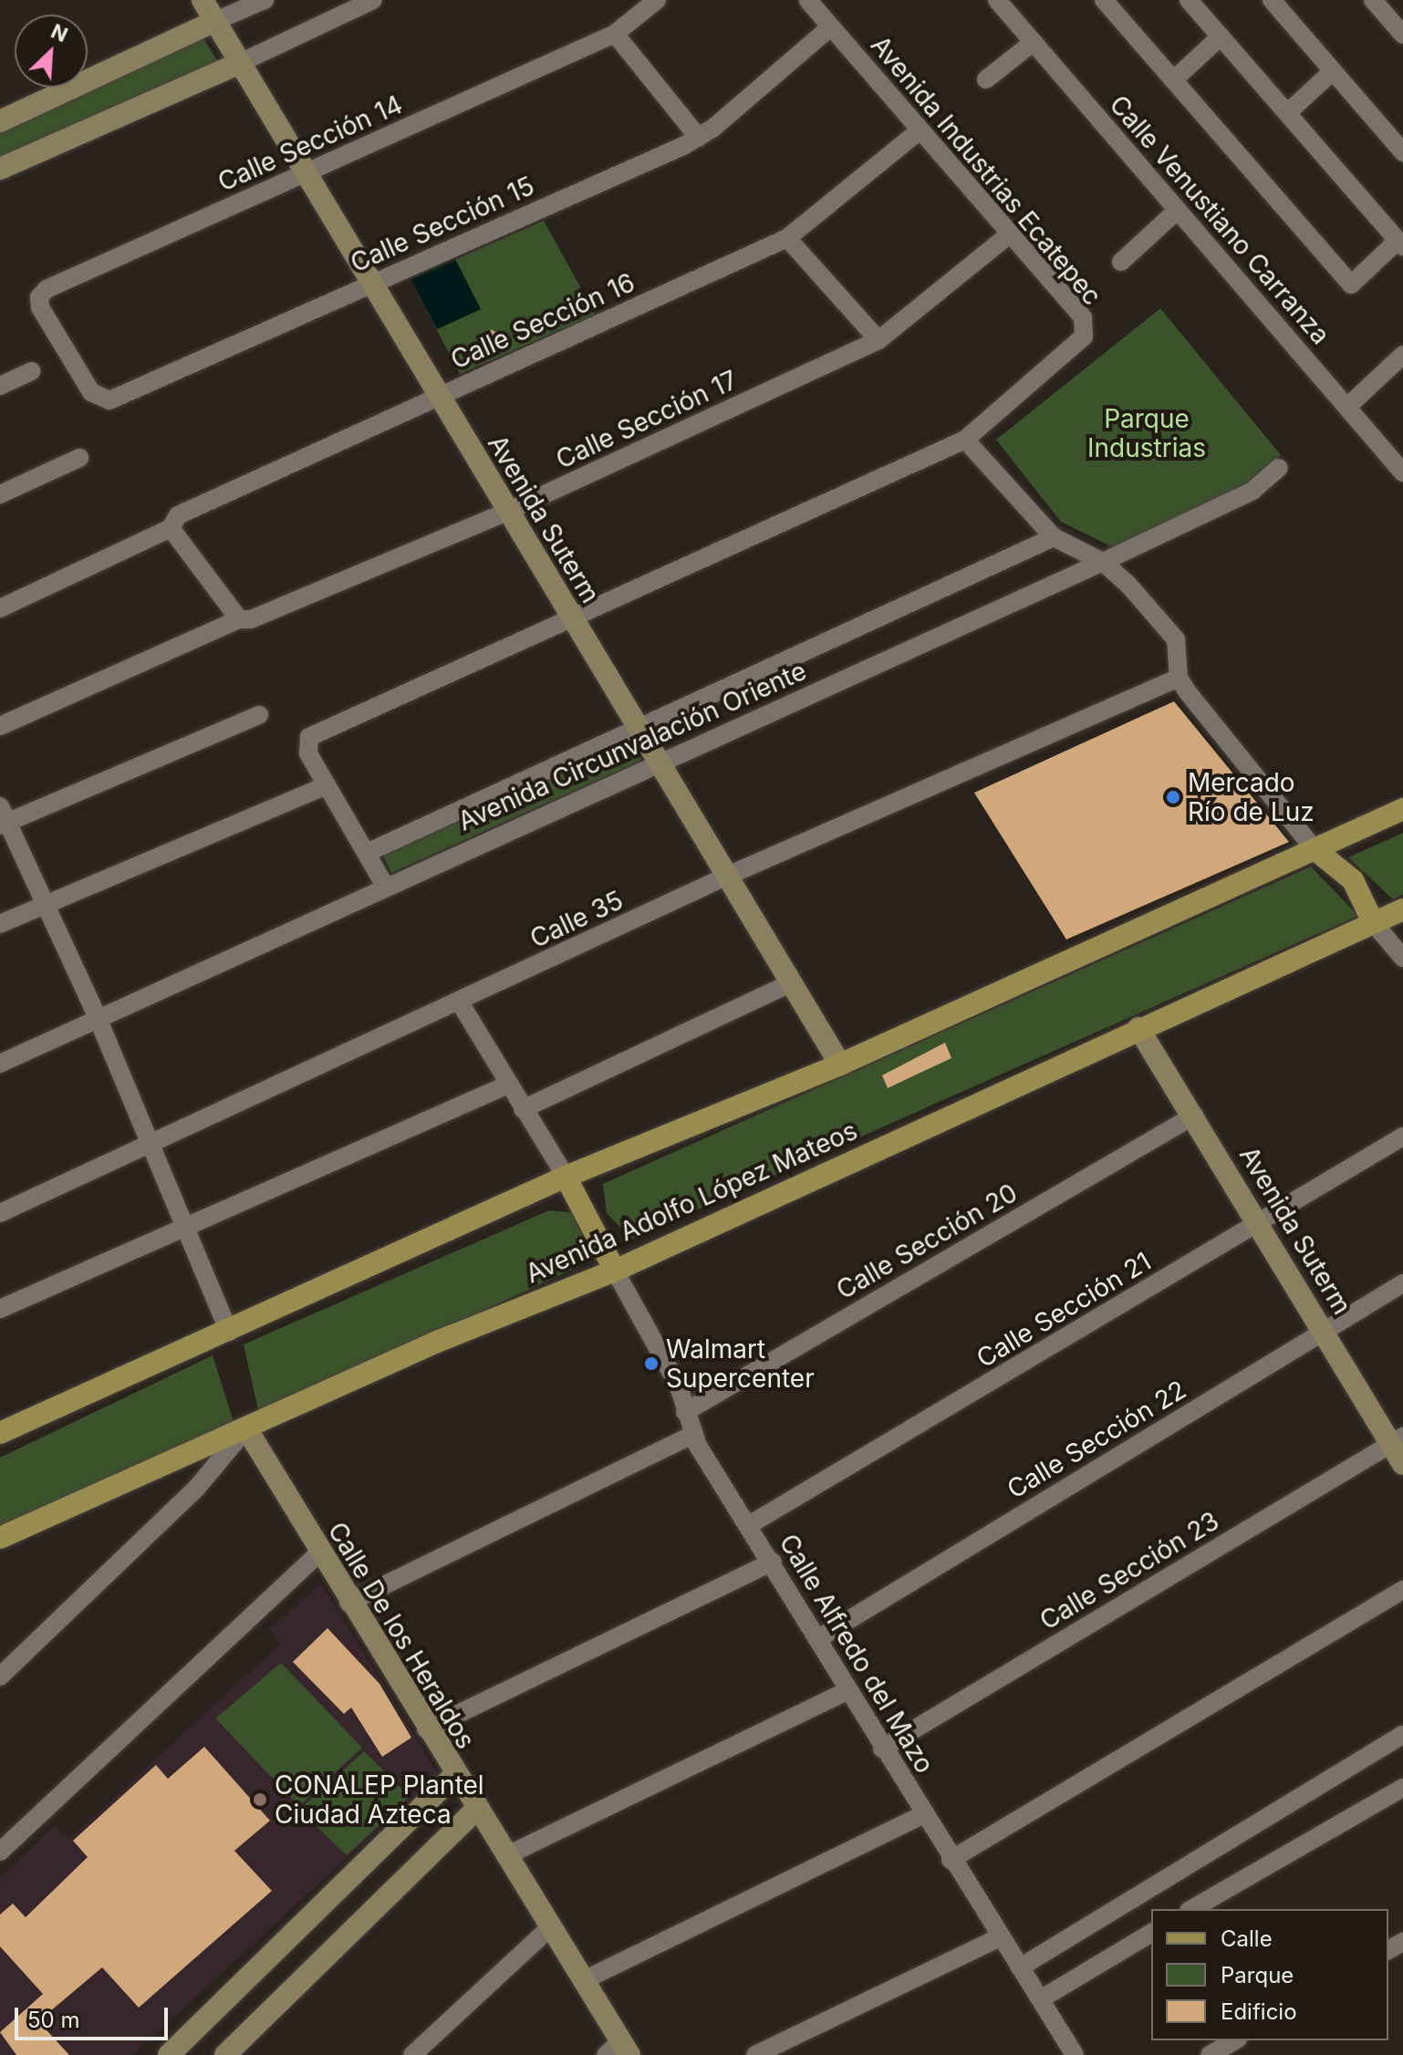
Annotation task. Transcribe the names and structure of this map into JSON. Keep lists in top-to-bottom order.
{
  "streets": {
    "main road": ["Avenida Adolfo López Mateos"],
    "street": [
      "Calle Sección 14",
      "Avenida Industrias Ecatepec",
      "Calle Venustiano Carranza",
      "Calle Sección 15",
      "Calle Sección 16",
      "Calle Sección 17",
      "Avenida Suterm",
      "Avenida Circunvalación Oriente",
      "Calle 35",
      "Calle Sección 20",
      "Calle Sección 21",
      "Calle Sección 22",
      "Calle Sección 23",
      "Calle De los Heraldos",
      "Calle Alfredo del Mazo"
    ]
  },
  "crossings": [
    ["Calle Sección 14", "Calle Sección 15"],
    ["Calle Sección 14", "Avenida Suterm"],
    ["Avenida Industrias Ecatepec", "Calle Sección 15"],
    ["Avenida Industrias Ecatepec", "Calle Sección 16"],
    ["Avenida Industrias Ecatepec", "Calle Sección 17"],
    ["Calle Sección 15", "Avenida Suterm"],
    ["Calle Sección 16", "Avenida Suterm"],
    ["Calle Sección 17", "Avenida Suterm"],
    ["Avenida Suterm", "Avenida Circunvalación Oriente"],
    ["Avenida Suterm", "Calle 35"],
    ["Avenida Suterm", "Avenida Adolfo López Mateos"],
    ["Avenida Suterm", "Calle Sección 20"],
    ["Avenida Suterm", "Calle Sección 21"],
    ["Avenida Suterm", "Calle Sección 22"],
    ["Avenida Suterm", "Calle Sección 23"],
    ["Avenida Adolfo López Mateos", "Calle De los Heraldos"],
    ["Avenida Adolfo López Mateos", "Calle Alfredo del Mazo"],
    ["Calle Sección 20", "Calle Alfredo del Mazo"],
    ["Calle Sección 21", "Calle Alfredo del Mazo"],
    ["Calle Sección 22", "Calle Alfredo del Mazo"],
    ["Calle Sección 23", "Calle Alfredo del Mazo"]
  ],
  "parks": ["Parque Industrias"],
  "places": ["Mercado Río de Luz", "Walmart Supercenter", "CONALEP Plantel Ciudad Azteca"],
  "legend": ["Calle", "Parque", "Edificio"],
  "scale_bar": "50 m",
  "north": "top right"
}
